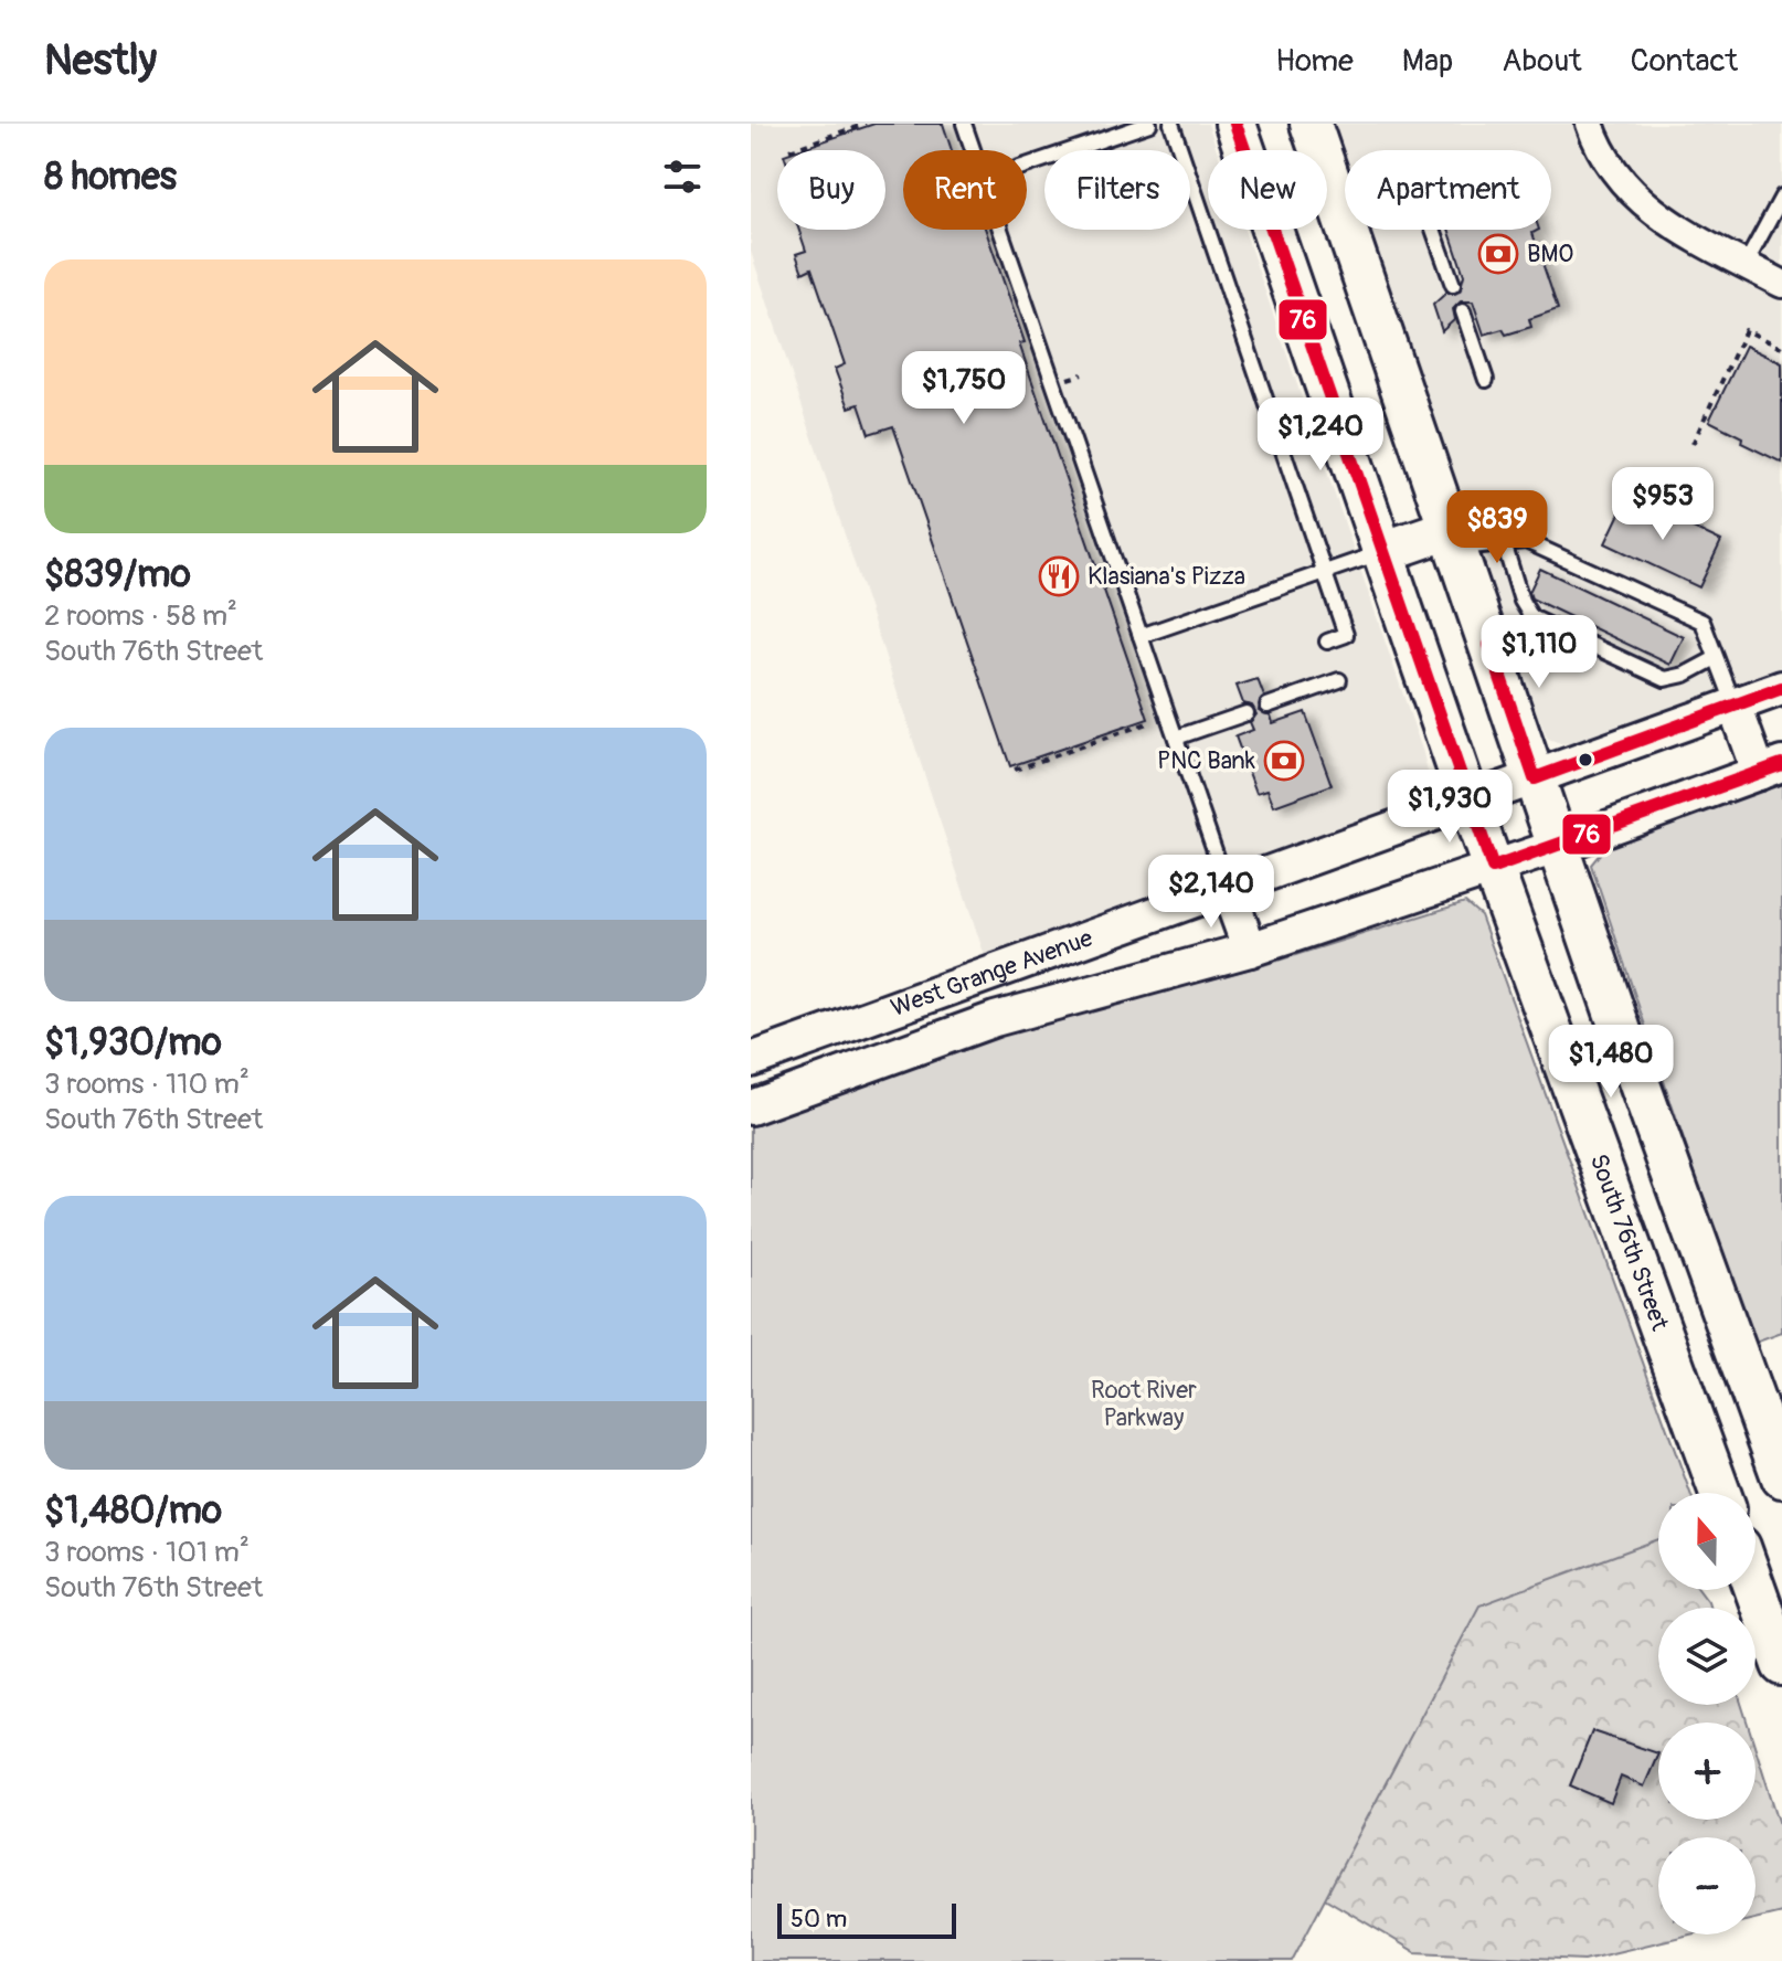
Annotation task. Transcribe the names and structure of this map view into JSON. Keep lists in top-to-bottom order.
{
  "streets": {
    "main road": ["South 76th Street"],
    "street": ["West Grange Avenue"]
  },
  "crossings": [
    ["West Grange Avenue", "South 76th Street"]
  ],
  "parks": ["Root River Parkway"],
  "places": {
    "bank": ["BMO", "PNC Bank"],
    "restaurant": ["Klasiana's Pizza"]
  },
  "lines": ["transit line 76"],
  "scale_bar": "50 m",
  "north": "top",
  "page": {
    "header": "Nestly",
    "nav": [
      "Home",
      "Map",
      "About",
      "Contact"
    ],
    "heading": "8 homes",
    "chip": [
      "Buy",
      "Rent",
      "Filters",
      "New",
      "Apartment"
    ],
    "list": [
      {
        "name": "$839/mo",
        "note": "2 rooms · 58 m² · South 76th Street"
      },
      {
        "name": "$1,930/mo",
        "note": "3 rooms · 110 m² · South 76th Street"
      },
      {
        "name": "$1,480/mo",
        "note": "3 rooms · 101 m² · South 76th Street"
      }
    ],
    "price": [
      "$1,750",
      "$1,240",
      "$953",
      "$839",
      "$1,110",
      "$1,930",
      "$2,140",
      "$1,480"
    ],
    "map_buttons": ["+", "−"],
    "scale": "50 m"
  }
}
